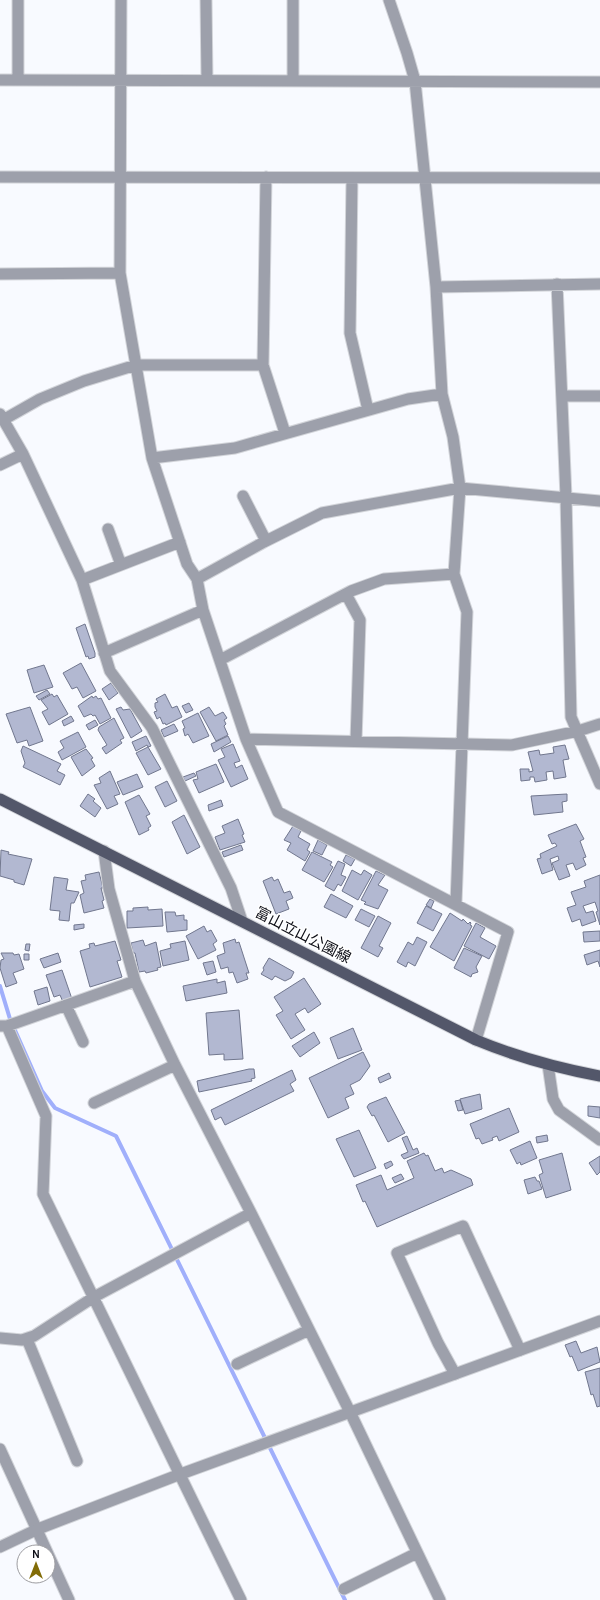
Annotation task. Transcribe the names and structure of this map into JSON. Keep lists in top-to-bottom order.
{
  "streets": {
    "main road": ["富山立山公園線"]
  },
  "north": "top"
}
